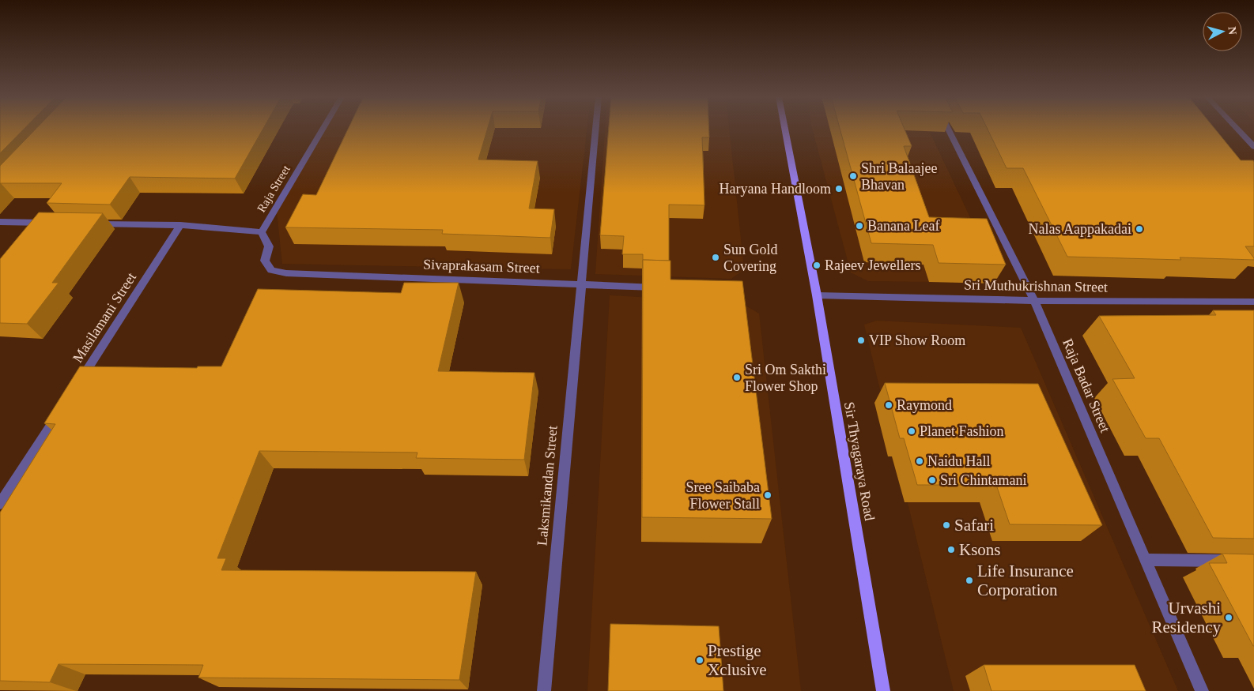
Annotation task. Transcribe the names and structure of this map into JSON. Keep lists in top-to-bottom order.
{
  "streets": {
    "main road": ["Sir Thyagaraya Road"],
    "street": [
      "Raja Street",
      "Sivaprakasam Street",
      "Sri Muthukrishnan Street",
      "Masilamani Street",
      "Raja Badar Street",
      "Laksmikandan Street"
    ]
  },
  "crossings": [
    ["Raja Street", "Sivaprakasam Street"],
    ["Sivaprakasam Street", "Laksmikandan Street"],
    ["Sri Muthukrishnan Street", "Raja Badar Street"],
    ["Sri Muthukrishnan Street", "Sir Thyagaraya Road"]
  ],
  "places": [
    "Shri Balaajee Bhavan",
    "Haryana Handloom",
    "Banana Leaf",
    "Nalas Aappakadai",
    "Sun Gold Covering",
    "Rajeev Jewellers",
    "VIP Show Room",
    "Sri Om Sakthi Flower Shop",
    "Raymond",
    "Planet Fashion",
    "Naidu Hall",
    "Sri Chintamani",
    "Sree Saibaba Flower Stall",
    "Safari",
    "Ksons",
    "Life Insurance Corporation",
    "Urvashi Residency",
    "Prestige Xclusive"
  ],
  "north": "right"
}
